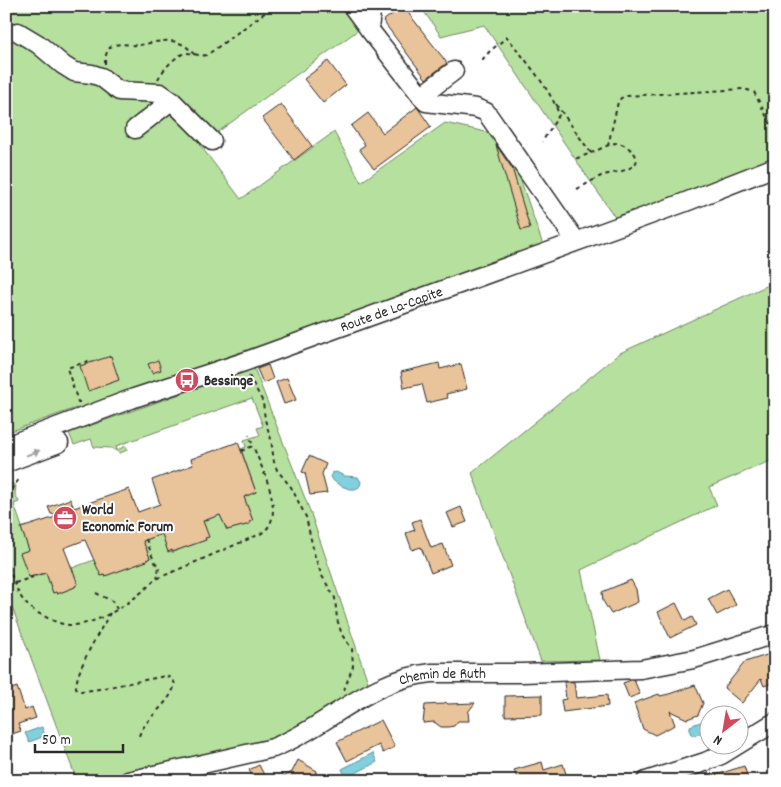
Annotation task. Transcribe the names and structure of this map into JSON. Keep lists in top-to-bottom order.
{
  "streets": {
    "street": ["Route de La-Capite", "Chemin de Ruth"]
  },
  "places": {
    "bus stop": ["Bessinge"],
    "office": ["World Economic Forum"]
  },
  "scale_bar": "50 m",
  "north": "bottom left"
}
